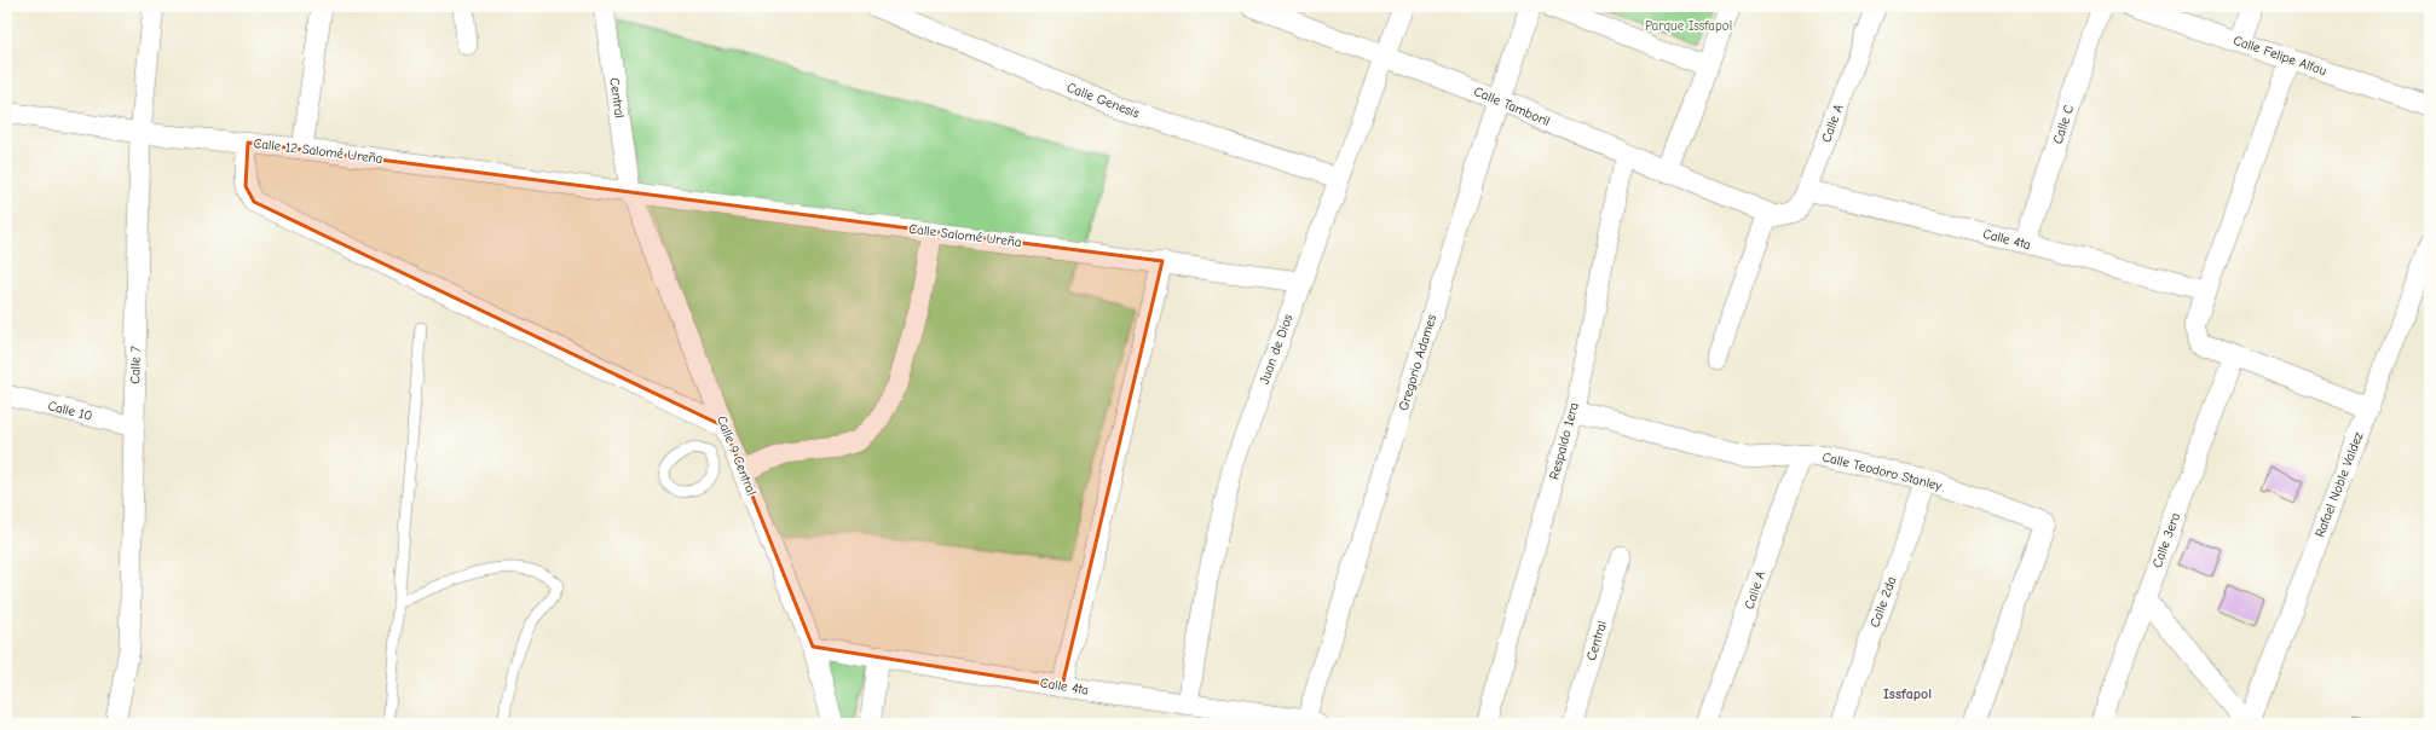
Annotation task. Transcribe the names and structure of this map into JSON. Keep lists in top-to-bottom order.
{
  "streets": {
    "street": [
      "Calle Felipe Alfau",
      "Central",
      "Calle Genesis",
      "Calle Tamboril",
      "Calle A",
      "Calle C",
      "Calle 12 Salomé Ureña",
      "Calle Salomé Ureña",
      "Calle 4ta",
      "Juan de Dios",
      "Gregorio Adames",
      "Calle 7",
      "Calle 10",
      "Respaldo 1era",
      "Calle 9 Central",
      "Calle Teodoro Stanley",
      "Rafael Noble Valdez",
      "Calle 3era",
      "Calle 2da"
    ]
  },
  "crossings": [
    ["Central", "Calle 12 Salomé Ureña"],
    ["Central", "Calle Salomé Ureña"],
    ["Central", "Calle 9 Central"],
    ["Calle Genesis", "Juan de Dios"],
    ["Calle Tamboril", "Calle A"],
    ["Calle Tamboril", "Juan de Dios"],
    ["Calle Tamboril", "Gregorio Adames"],
    ["Calle Tamboril", "Respaldo 1era"],
    ["Calle A", "Calle 4ta"],
    ["Calle A", "Calle Teodoro Stanley"],
    ["Calle C", "Calle 4ta"],
    ["Calle 12 Salomé Ureña", "Calle Salomé Ureña"],
    ["Calle 12 Salomé Ureña", "Calle 7"],
    ["Calle 12 Salomé Ureña", "Calle 9 Central"],
    ["Calle Salomé Ureña", "Juan de Dios"],
    ["Calle Salomé Ureña", "Calle 9 Central"],
    ["Calle 4ta", "Juan de Dios"],
    ["Calle 4ta", "Gregorio Adames"],
    ["Calle 4ta", "Calle 9 Central"],
    ["Calle 7", "Calle 10"],
    ["Respaldo 1era", "Calle Teodoro Stanley"],
    ["Calle Teodoro Stanley", "Calle 2da"]
  ],
  "districts": ["Issfapol"],
  "parks": ["Parque Issfapol"]
}
